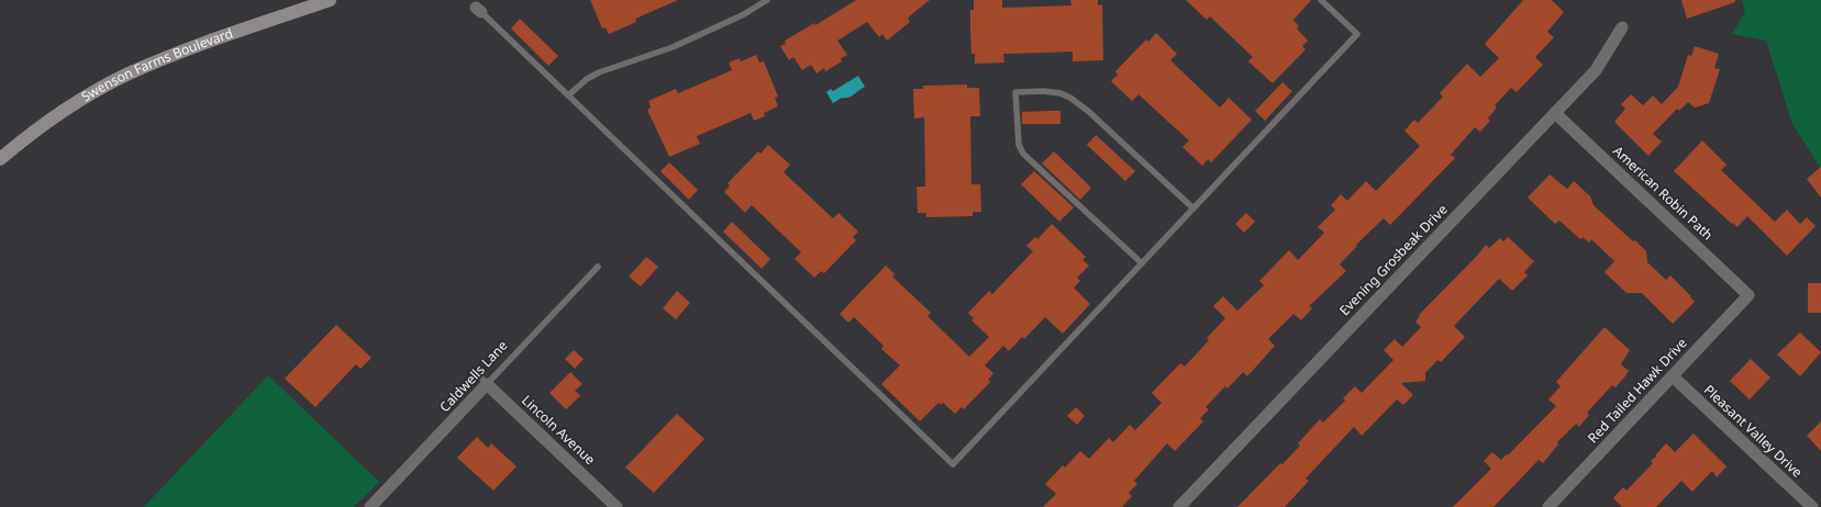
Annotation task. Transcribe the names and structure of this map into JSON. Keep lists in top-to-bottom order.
{
  "streets": {
    "street": [
      "Swenson Farms Boulevard",
      "American Robin Path",
      "Evening Grosbeak Drive",
      "Caldwells Lane",
      "Red Tailed Hawk Drive",
      "Lincoln Avenue",
      "Pleasant Valley Drive"
    ]
  },
  "crossings": [
    ["American Robin Path", "Evening Grosbeak Drive"],
    ["American Robin Path", "Red Tailed Hawk Drive"],
    ["Caldwells Lane", "Lincoln Avenue"],
    ["Red Tailed Hawk Drive", "Pleasant Valley Drive"]
  ]
}
